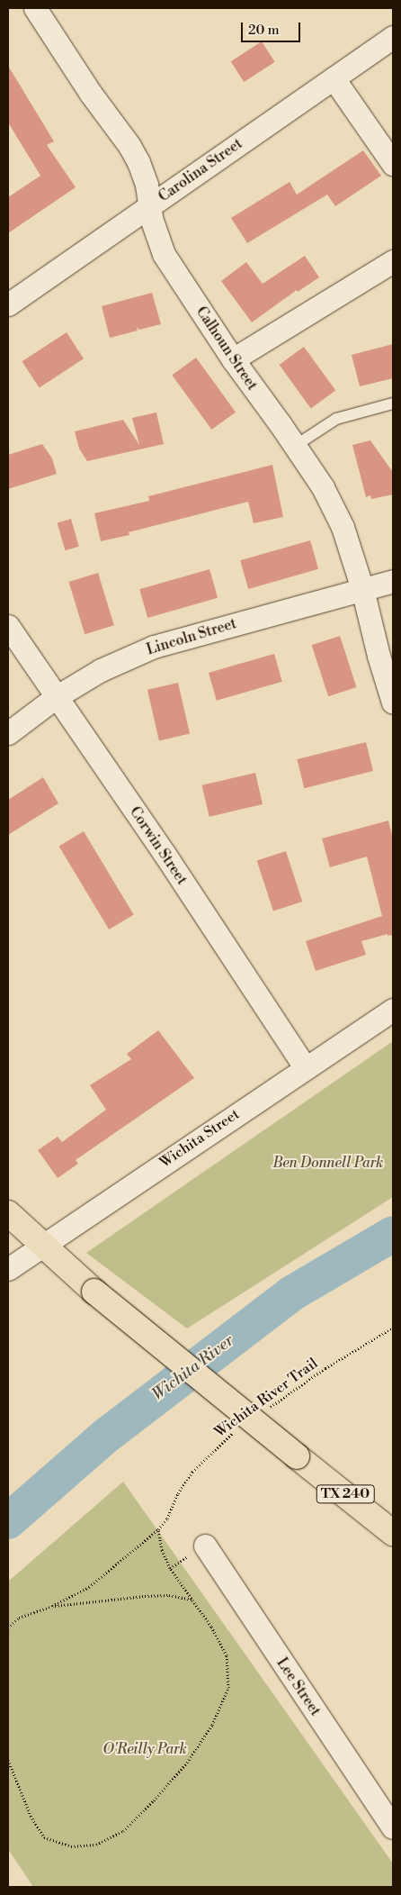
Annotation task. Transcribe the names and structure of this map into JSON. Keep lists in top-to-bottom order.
{
  "streets": {
    "main road": ["TX 240"],
    "street": [
      "Carolina Street",
      "Calhoun Street",
      "Lincoln Street",
      "Corwin Street",
      "Wichita Street",
      "Lee Street"
    ],
    "path": ["Wichita River Trail"]
  },
  "crossings": [
    ["Carolina Street", "Calhoun Street"],
    ["Calhoun Street", "Lincoln Street"],
    ["Lincoln Street", "Corwin Street"],
    ["Corwin Street", "Wichita Street"],
    ["Wichita Street", "TX 240"]
  ],
  "water": ["Wichita River"],
  "parks": ["Ben Donnell Park", "O'Reilly Park"],
  "scale_bar": "20 m"
}
